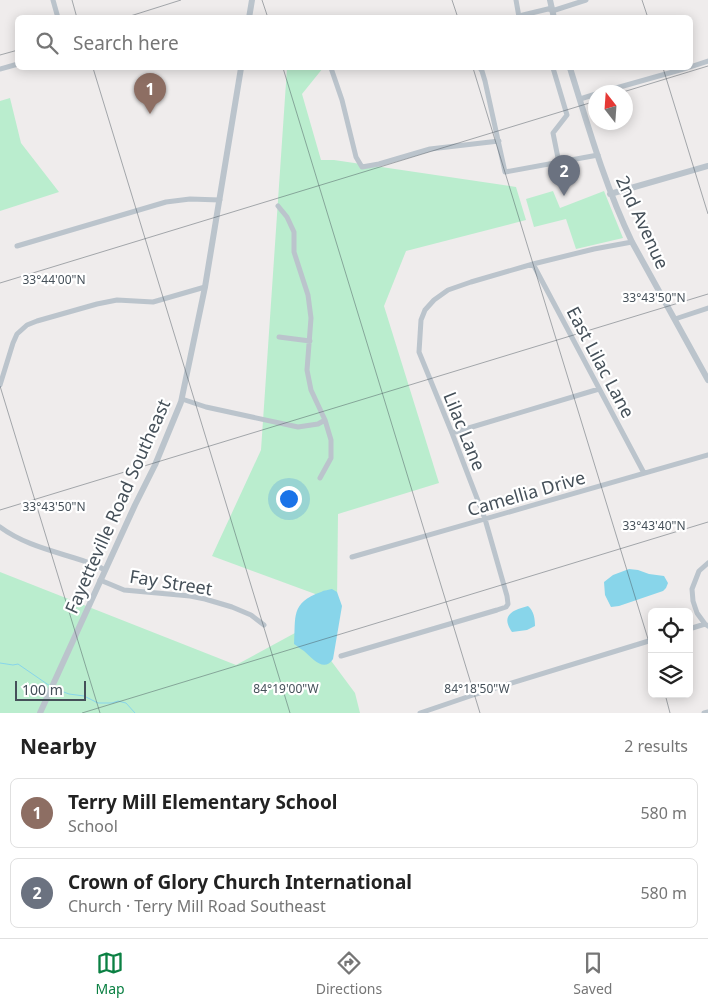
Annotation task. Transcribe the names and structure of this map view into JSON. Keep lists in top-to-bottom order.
{
  "streets": {
    "street": [
      "2nd Avenue",
      "East Lilac Lane",
      "Lilac Lane",
      "Camellia Drive",
      "Fayetteville Road Southeast",
      "Fay Street"
    ]
  },
  "crossings": [
    ["2nd Avenue", "Lilac Lane"],
    ["East Lilac Lane", "Lilac Lane"],
    ["East Lilac Lane", "Camellia Drive"],
    ["Lilac Lane", "Camellia Drive"],
    ["Fayetteville Road Southeast", "Fay Street"]
  ],
  "scale_bar": "100 m",
  "north": "top",
  "page": {
    "search": "Search here",
    "pins": ["1", "2"],
    "scale": "100 m",
    "heading": ["Nearby", "2 results"],
    "list": [
      {
        "mark": "1",
        "name": "Terry Mill Elementary School",
        "note": "School",
        "value": "580 m"
      },
      {
        "mark": "2",
        "name": "Crown of Glory Church International",
        "note": "Church · Terry Mill Road Southeast",
        "value": "580 m"
      }
    ],
    "nav": ["Map", "Directions", "Saved"]
  },
  "coordinates": [
    "33°44'00\"N",
    "33°43'50\"N",
    "33°43'40\"N",
    "84°19'00\"W",
    "84°18'50\"W"
  ]
}
